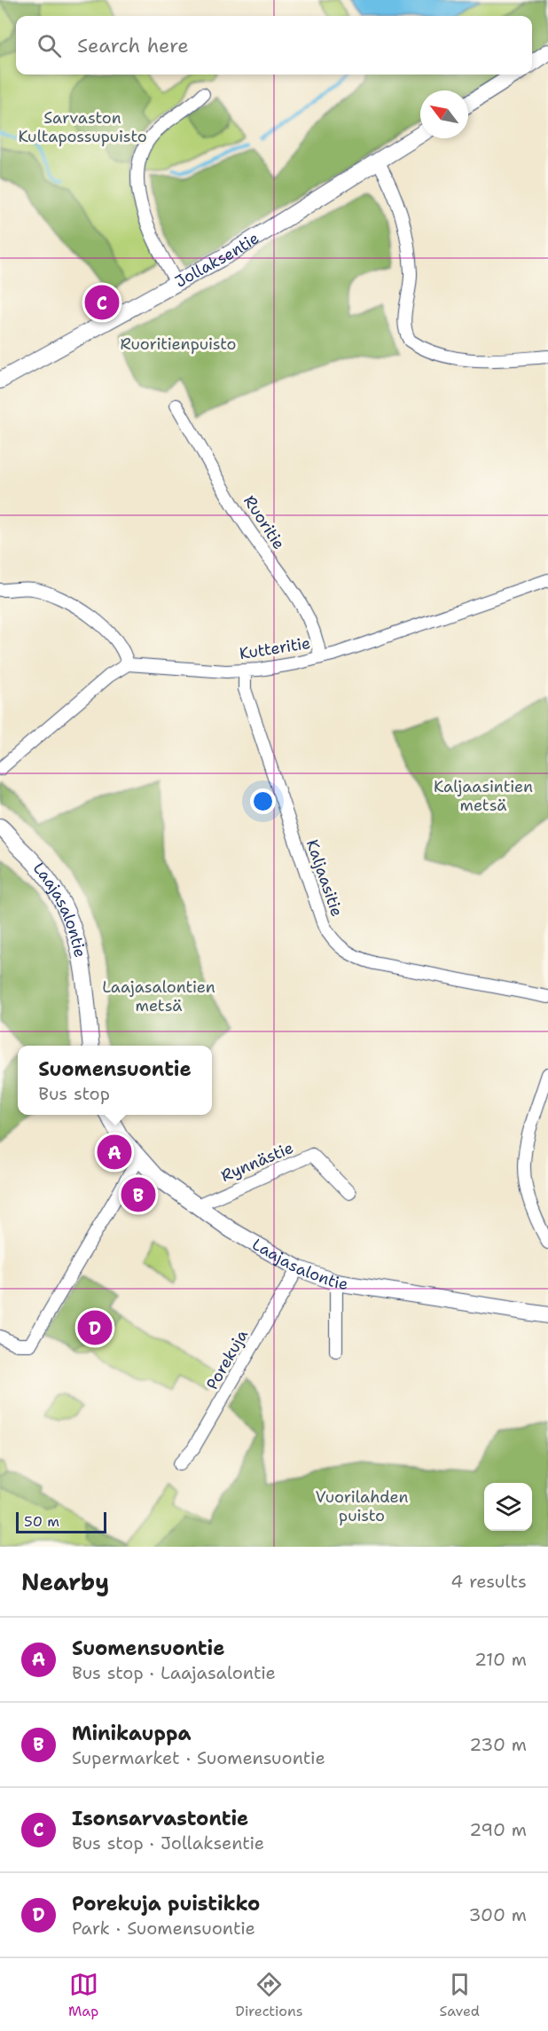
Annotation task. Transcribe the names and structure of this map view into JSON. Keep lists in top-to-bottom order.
{
  "streets": {
    "main road": ["Jollaksentie", "Laajasalontie"],
    "street": [
      "Ruoritie",
      "Kutteritie",
      "Kaljaasitie",
      "Rynnästie",
      "Porekuja"
    ]
  },
  "crossings": [
    ["Ruoritie", "Kutteritie"],
    ["Kutteritie", "Kaljaasitie"],
    ["Laajasalontie", "Rynnästie"],
    ["Laajasalontie", "Porekuja"]
  ],
  "parks": [
    "Sarvaston Kultapossupuisto",
    "Ruoritienpuisto",
    "Kaljaasintien metsä",
    "Laajasalontien metsä",
    "Vuorilahden puisto"
  ],
  "scale_bar": "50 m",
  "north": "top left",
  "page": {
    "search": "Search here",
    "pins": [
      "C",
      "A",
      "B",
      "D"
    ],
    "popup": ["Suomensuontie", "Bus stop"],
    "scale": "50 m",
    "heading": ["Nearby", "4 results"],
    "list": [
      {
        "mark": "A",
        "name": "Suomensuontie",
        "note": "Bus stop · Laajasalontie",
        "value": "210 m"
      },
      {
        "mark": "B",
        "name": "Minikauppa",
        "note": "Supermarket · Suomensuontie",
        "value": "230 m"
      },
      {
        "mark": "C",
        "name": "Isonsarvastontie",
        "note": "Bus stop · Jollaksentie",
        "value": "290 m"
      },
      {
        "mark": "D",
        "name": "Porekuja puistikko",
        "note": "Park · Suomensuontie",
        "value": "300 m"
      }
    ],
    "nav": ["Map", "Directions", "Saved"]
  }
}
